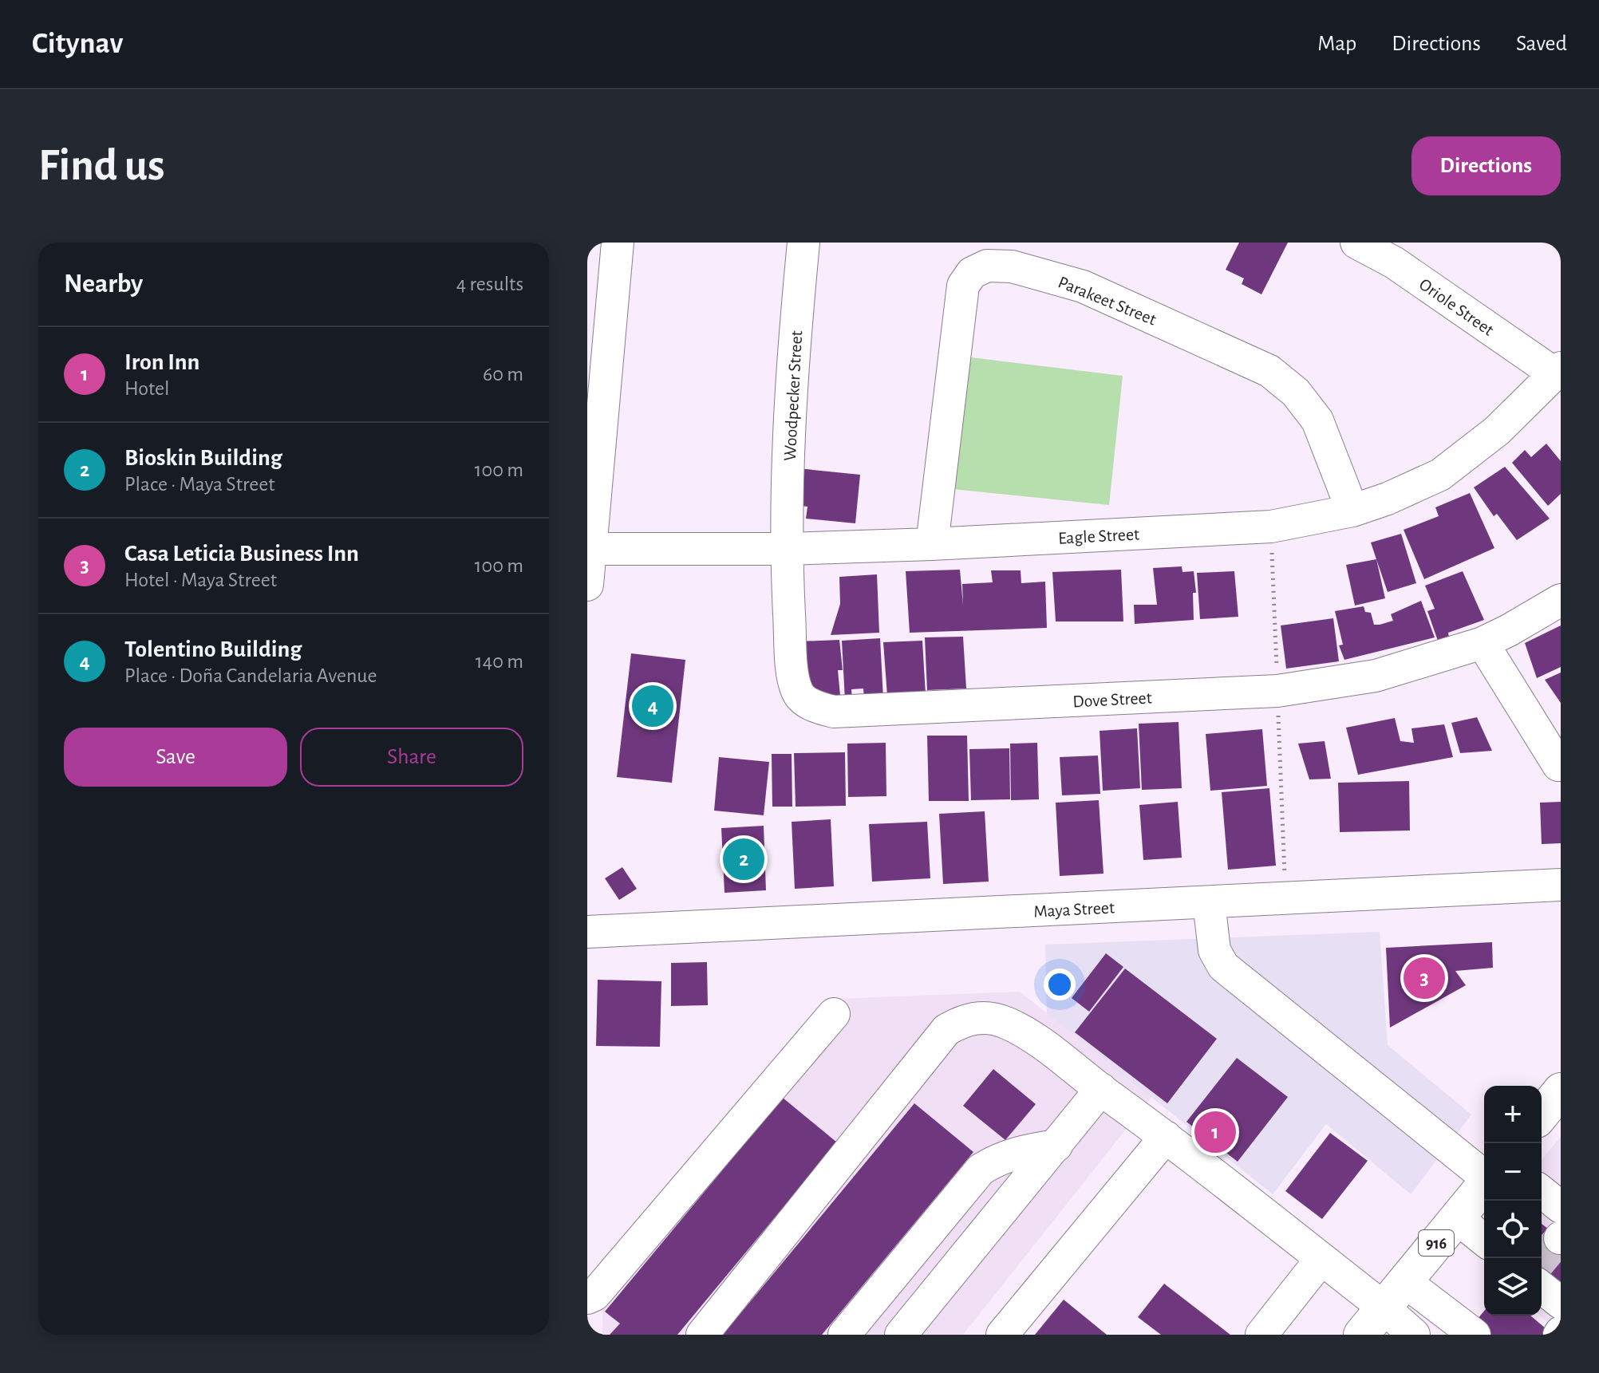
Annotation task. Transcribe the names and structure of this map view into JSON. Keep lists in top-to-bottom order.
{
  "streets": {
    "main road": ["916"],
    "street": [
      "Parakeet Street",
      "Oriole Street",
      "Woodpecker Street",
      "Eagle Street",
      "Dove Street",
      "Maya Street"
    ]
  },
  "crossings": [
    ["Parakeet Street", "Eagle Street"],
    ["Oriole Street", "Eagle Street"],
    ["Woodpecker Street", "Eagle Street"],
    ["Woodpecker Street", "Dove Street"],
    ["Eagle Street", "Dove Street"]
  ],
  "page": {
    "header": "Citynav",
    "nav": ["Map", "Directions", "Saved"],
    "buttons": [
      "Directions",
      ["Save", "Share"]
    ],
    "title": "Find us",
    "heading": ["Nearby", "4 results"],
    "list": [
      {
        "mark": "1",
        "name": "Iron Inn",
        "note": "Hotel",
        "value": "60 m"
      },
      {
        "mark": "2",
        "name": "Bioskin Building",
        "note": "Place · Maya Street",
        "value": "100 m"
      },
      {
        "mark": "3",
        "name": "Casa Leticia Business Inn",
        "note": "Hotel · Maya Street",
        "value": "100 m"
      },
      {
        "mark": "4",
        "name": "Tolentino Building",
        "note": "Place · Doña Candelaria Avenue",
        "value": "140 m"
      }
    ],
    "pins": [
      "4",
      "2",
      "3",
      "1"
    ],
    "map_buttons": ["+", "−"]
  }
}
